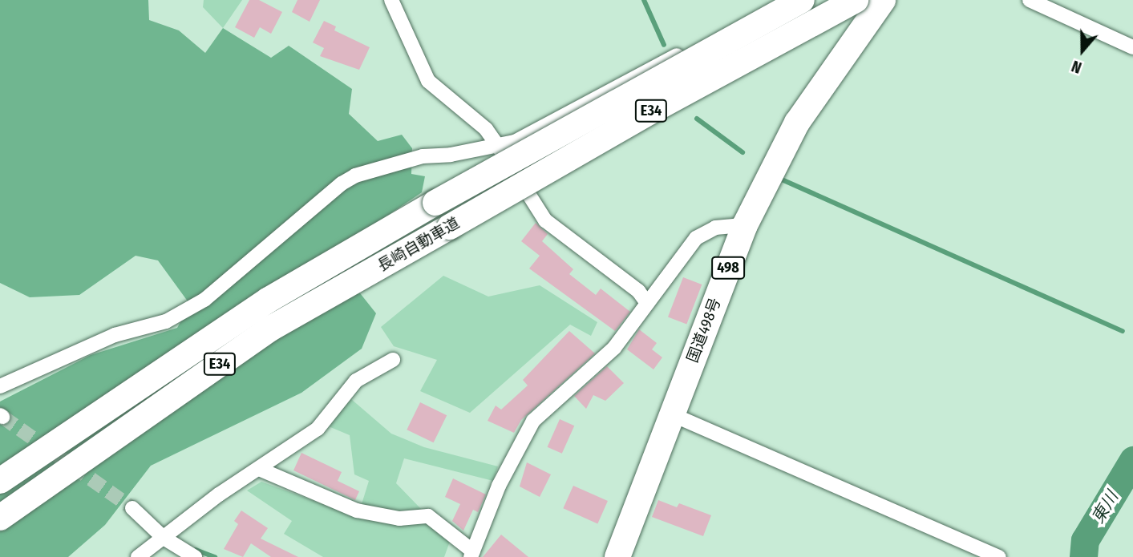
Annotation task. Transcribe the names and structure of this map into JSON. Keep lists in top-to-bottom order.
{
  "streets": {
    "highway": [
      "E34",
      "長崎自動車道",
      "498",
      "国道498号"
    ]
  },
  "water": ["東川"],
  "north": "bottom"
}
